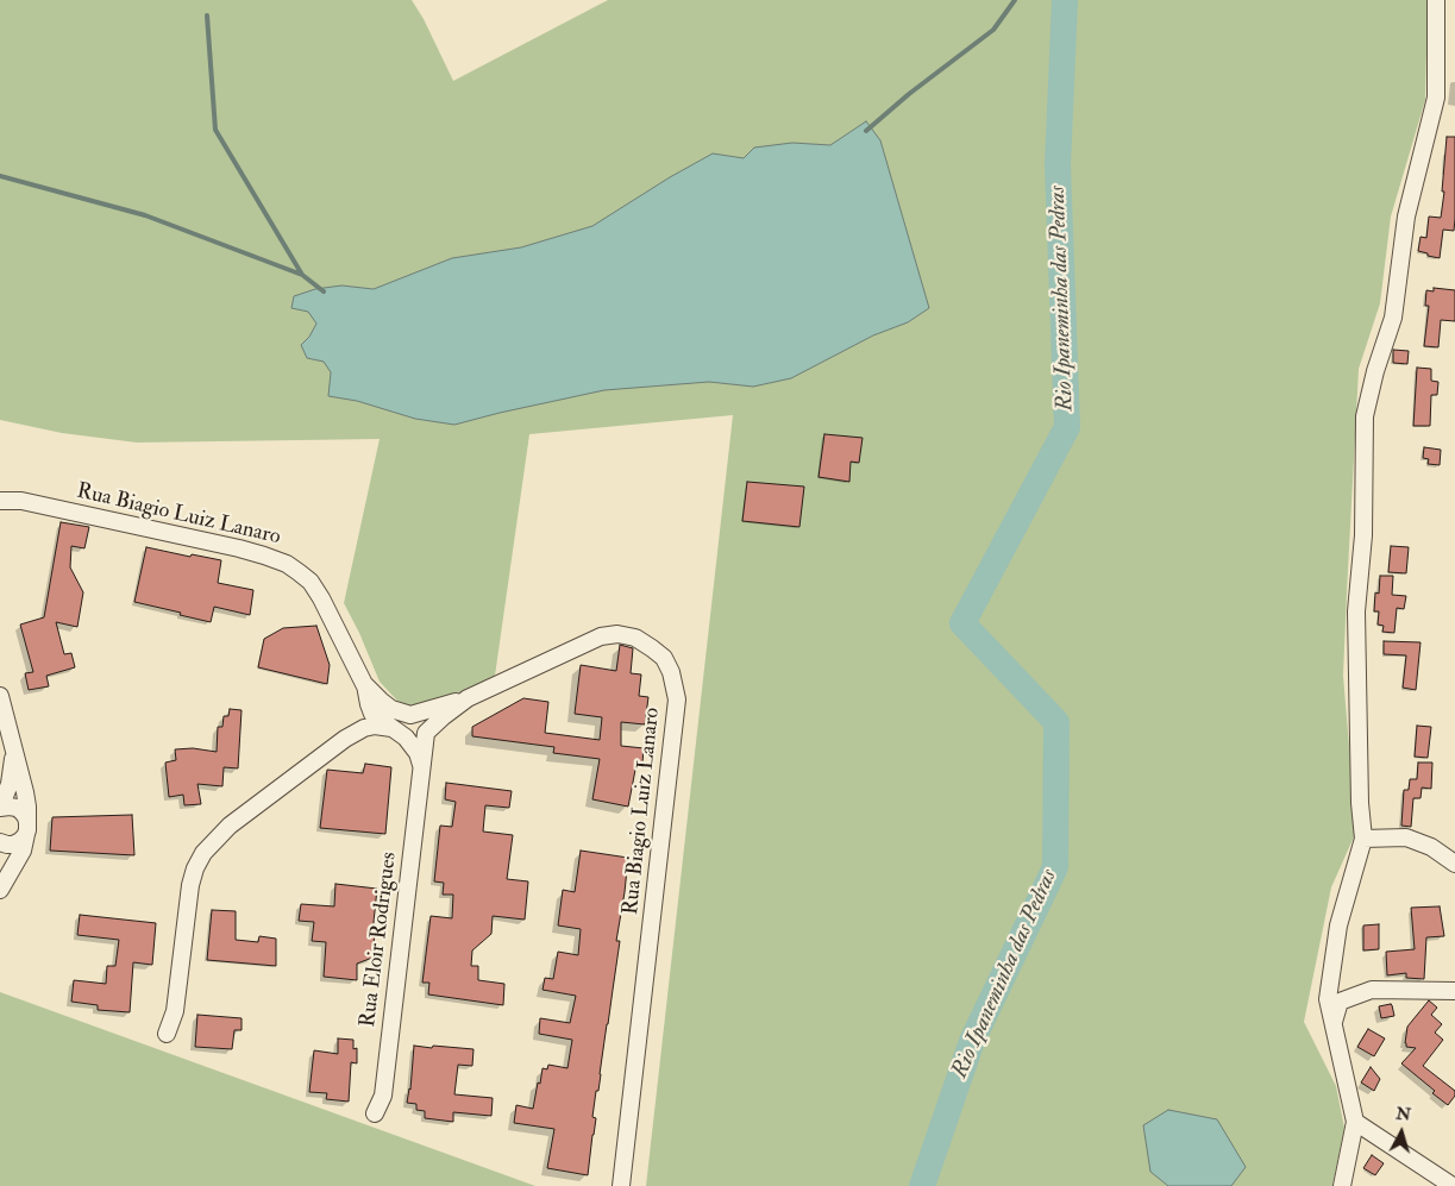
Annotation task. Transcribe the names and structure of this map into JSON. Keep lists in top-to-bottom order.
{
  "streets": {
    "street": ["Rua Biagio Luiz Lanaro", "Rua Eloir Rodrigues"]
  },
  "crossings": [
    ["Rua Biagio Luiz Lanaro", "Rua Eloir Rodrigues"]
  ],
  "water": ["Rio Ipaneminha das Pedras"],
  "north": "top"
}
